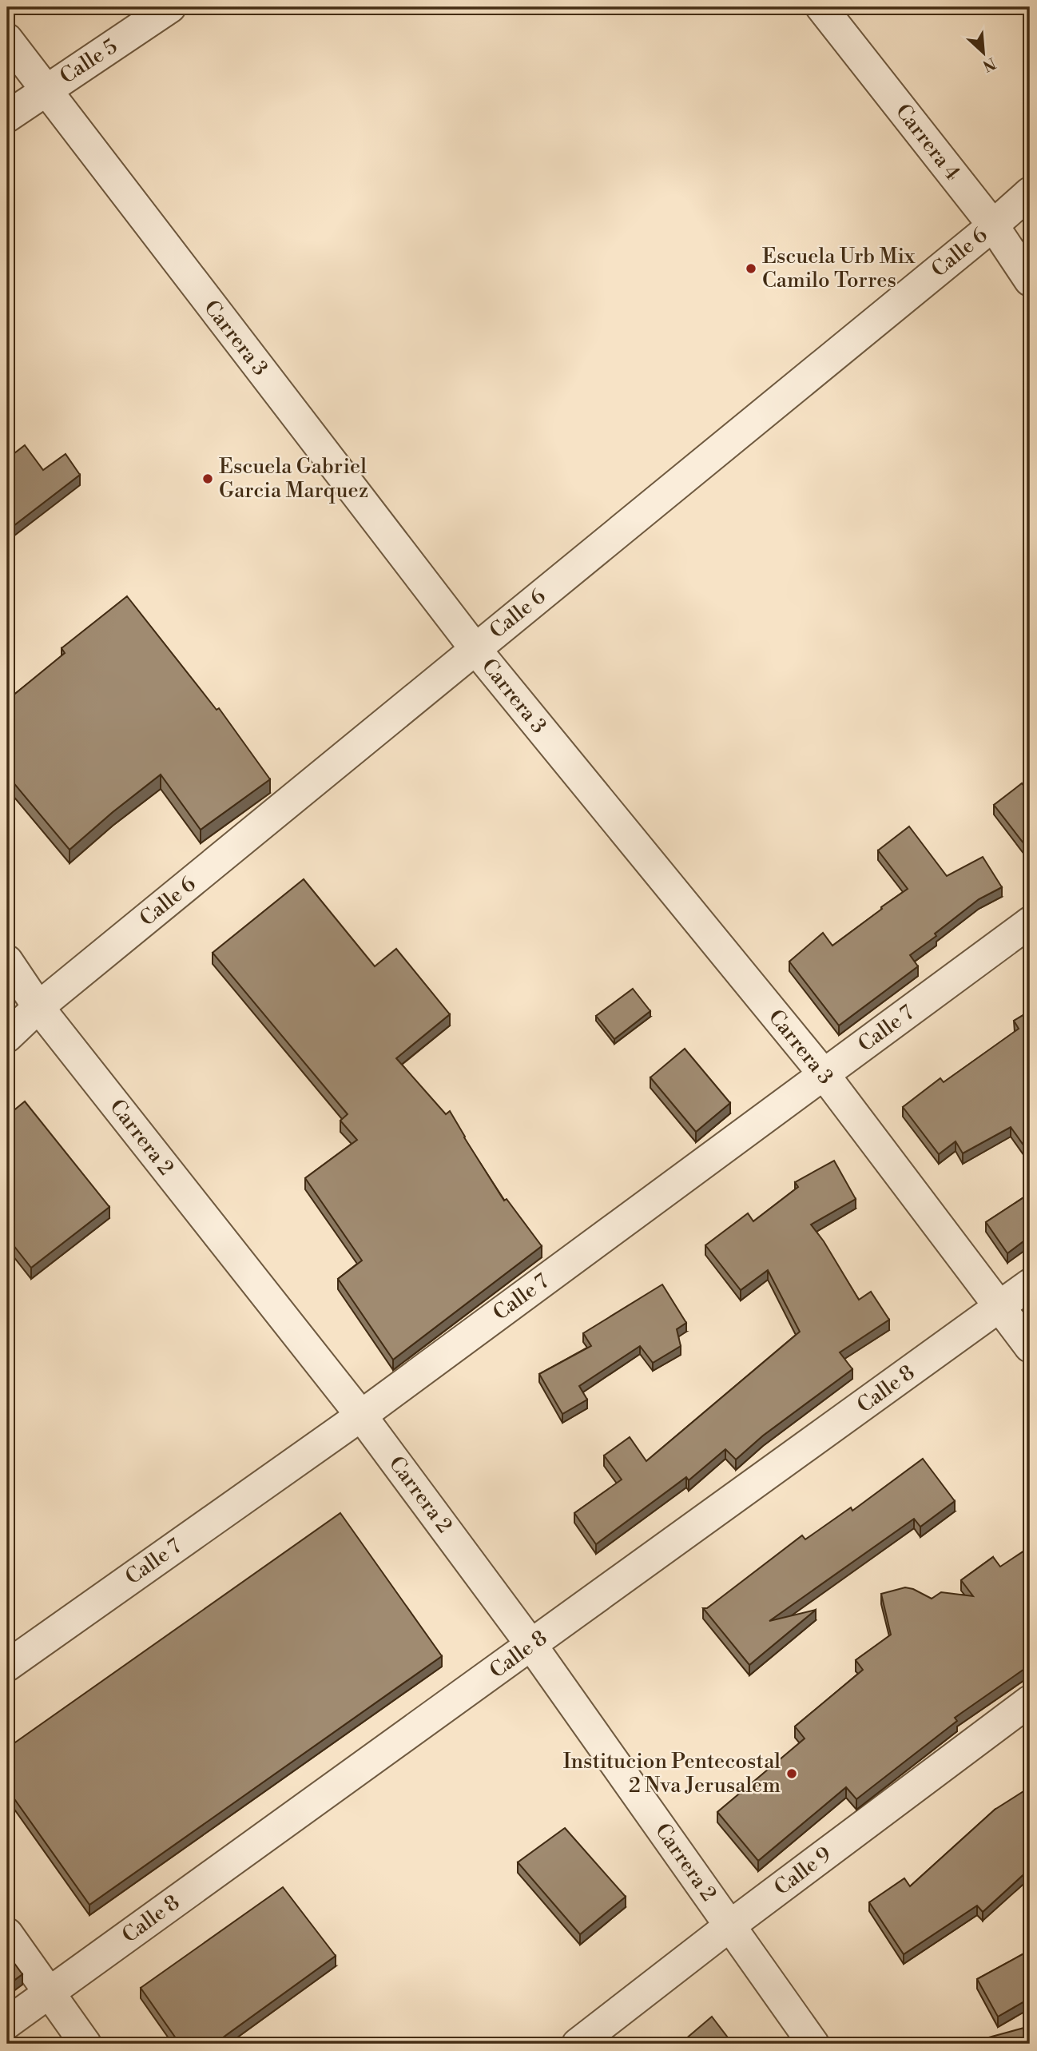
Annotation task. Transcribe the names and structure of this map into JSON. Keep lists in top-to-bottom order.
{
  "streets": {
    "street": [
      "Calle 5",
      "Carrera 4",
      "Calle 6",
      "Carrera 3",
      "Calle 7",
      "Carrera 2",
      "Calle 8",
      "Calle 9"
    ]
  },
  "crossings": [
    ["Calle 5", "Carrera 3"],
    ["Carrera 4", "Calle 6"],
    ["Calle 6", "Carrera 3"],
    ["Calle 6", "Carrera 2"],
    ["Carrera 3", "Calle 7"],
    ["Carrera 3", "Calle 8"],
    ["Calle 7", "Carrera 2"],
    ["Carrera 2", "Calle 8"],
    ["Carrera 2", "Calle 9"]
  ],
  "places": ["Escuela Urb Mix Camilo Torres", "Escuela Gabriel Garcia Marquez", "Institucion Pentecostal 2 Nva Jerusalem"],
  "north": "bottom right"
}
